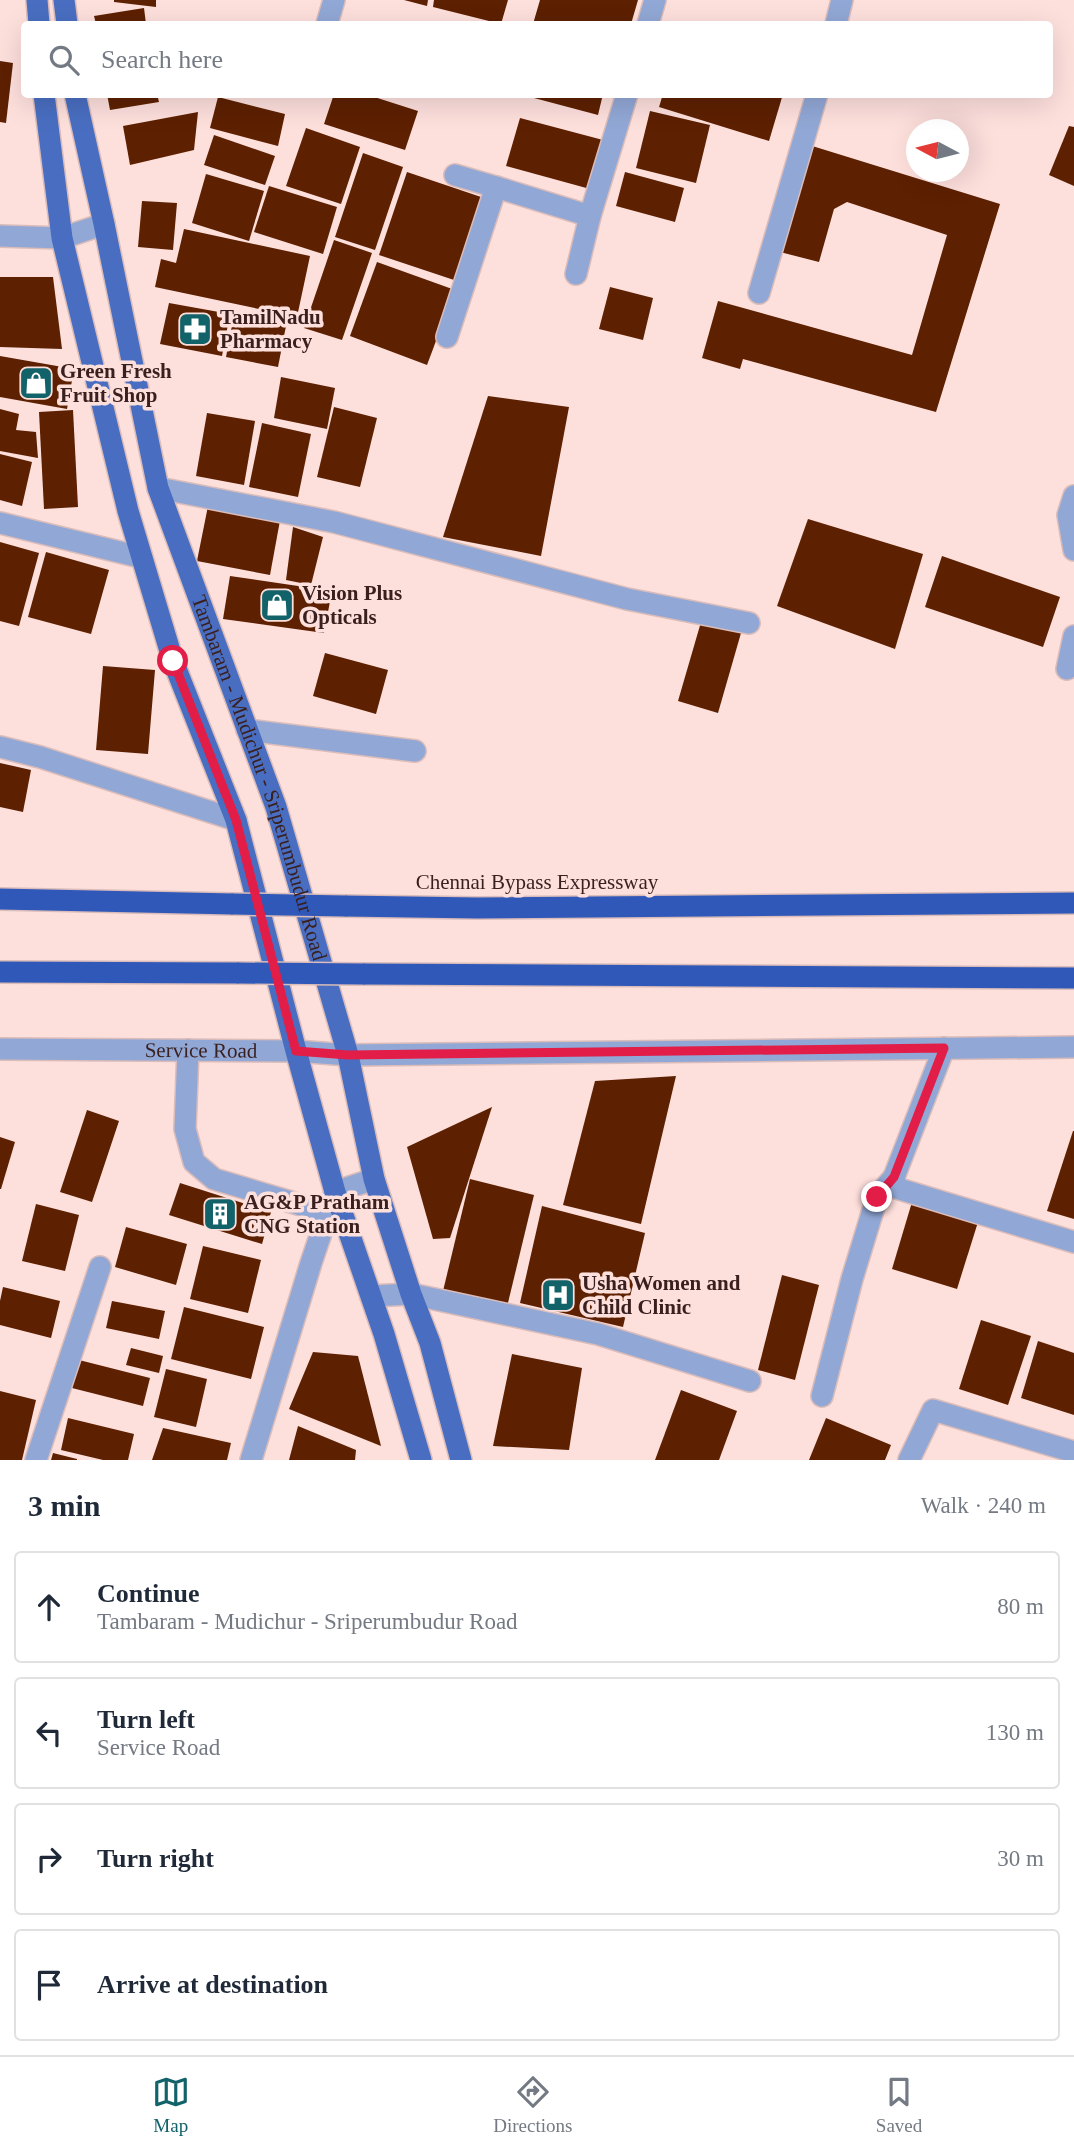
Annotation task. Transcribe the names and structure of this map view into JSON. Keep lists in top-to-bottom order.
{
  "streets": {
    "highway": ["Chennai Bypass Expressway"],
    "main road": ["Tambaram - Mudichur - Sriperumbudur Road"],
    "street": ["Service Road"]
  },
  "crossings": [
    ["Tambaram - Mudichur - Sriperumbudur Road", "Service Road"]
  ],
  "places": {
    "pharmacy": ["TamilNadu Pharmacy"],
    "shop": ["Green Fresh Fruit Shop", "Vision Plus Opticals"],
    "building": ["AG&P Pratham CNG Station"],
    "hospital": ["Usha Women and Child Clinic"]
  },
  "north": "left",
  "page": {
    "search": "Search here",
    "heading": ["3 min", "Walk · 240 m"],
    "list": [
      ["Continue", "Tambaram - Mudichur - Sriperumbudur Road", "80 m"],
      ["Turn left", "Service Road", "130 m"],
      ["Turn right", "30 m"],
      "Arrive at destination"
    ],
    "nav": ["Map", "Directions", "Saved"]
  }
}
